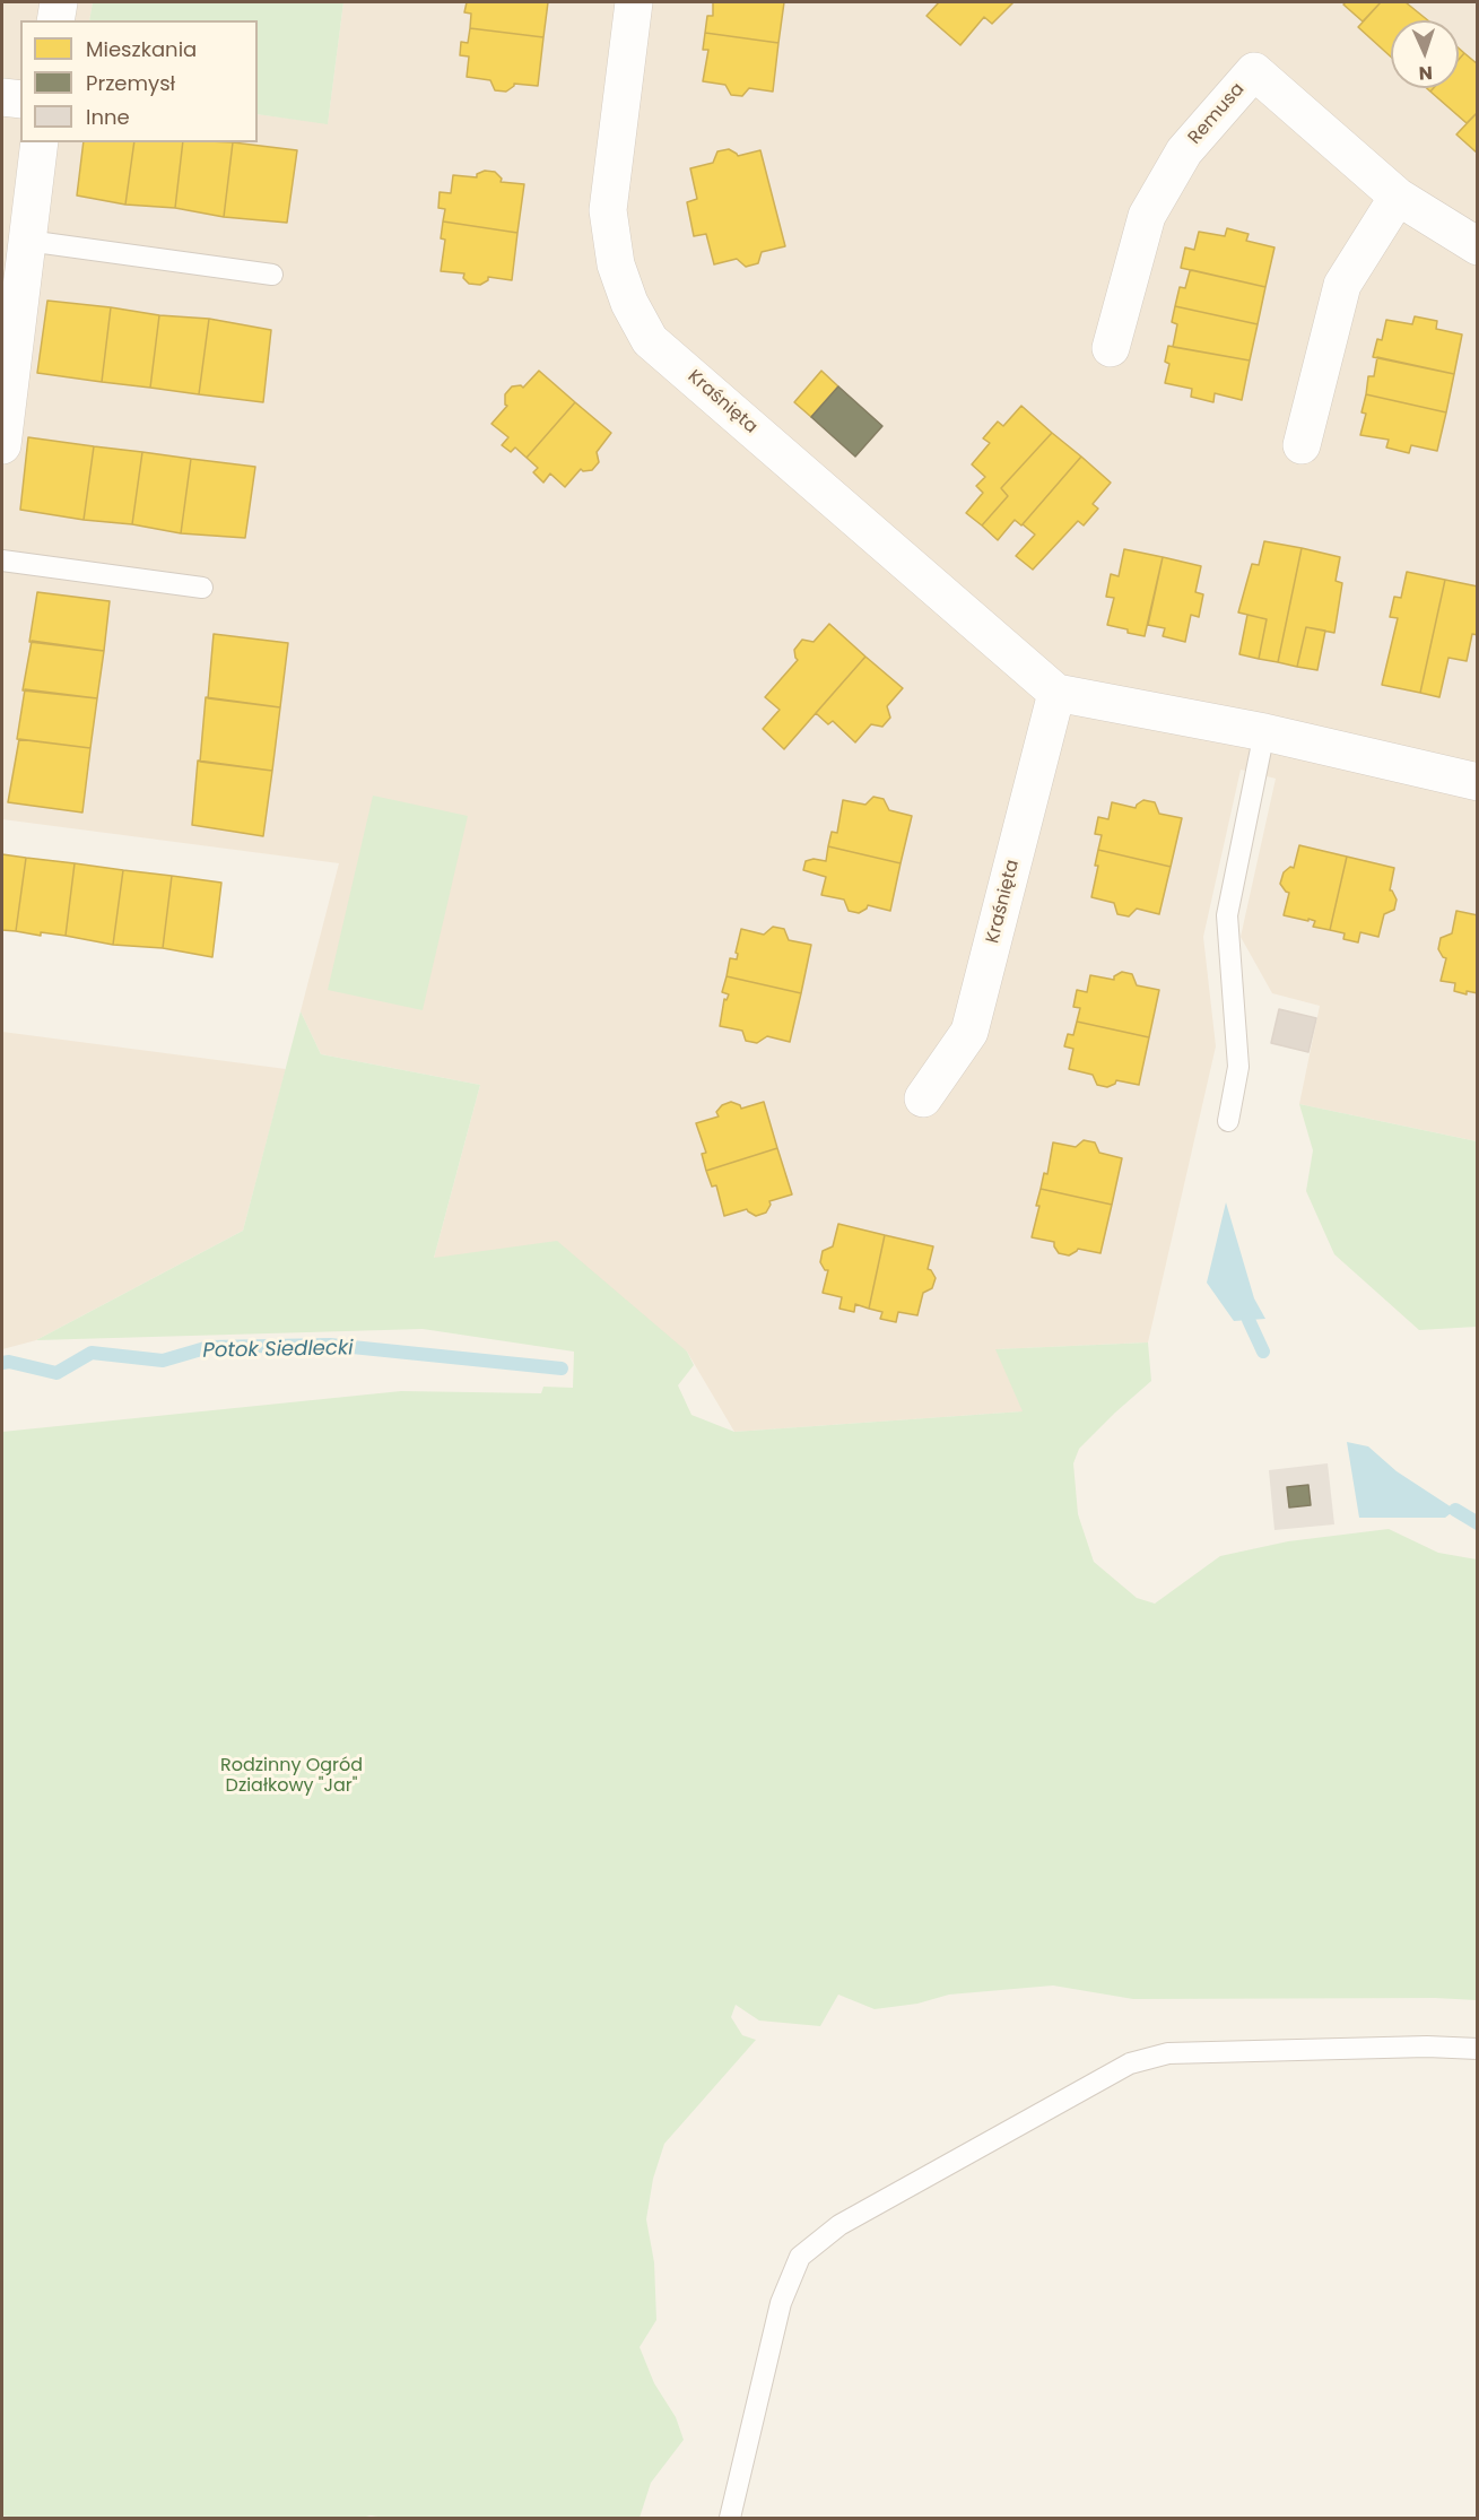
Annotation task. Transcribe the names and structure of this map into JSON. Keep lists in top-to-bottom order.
{
  "streets": {
    "street": ["Remusa", "Kraśnięta"]
  },
  "water": ["Potok Siedlecki"],
  "parks": ["Rodzinny Ogród Działkowy \"Jar\""],
  "legend": ["Mieszkania", "Przemysł", "Inne"],
  "north": "bottom"
}
